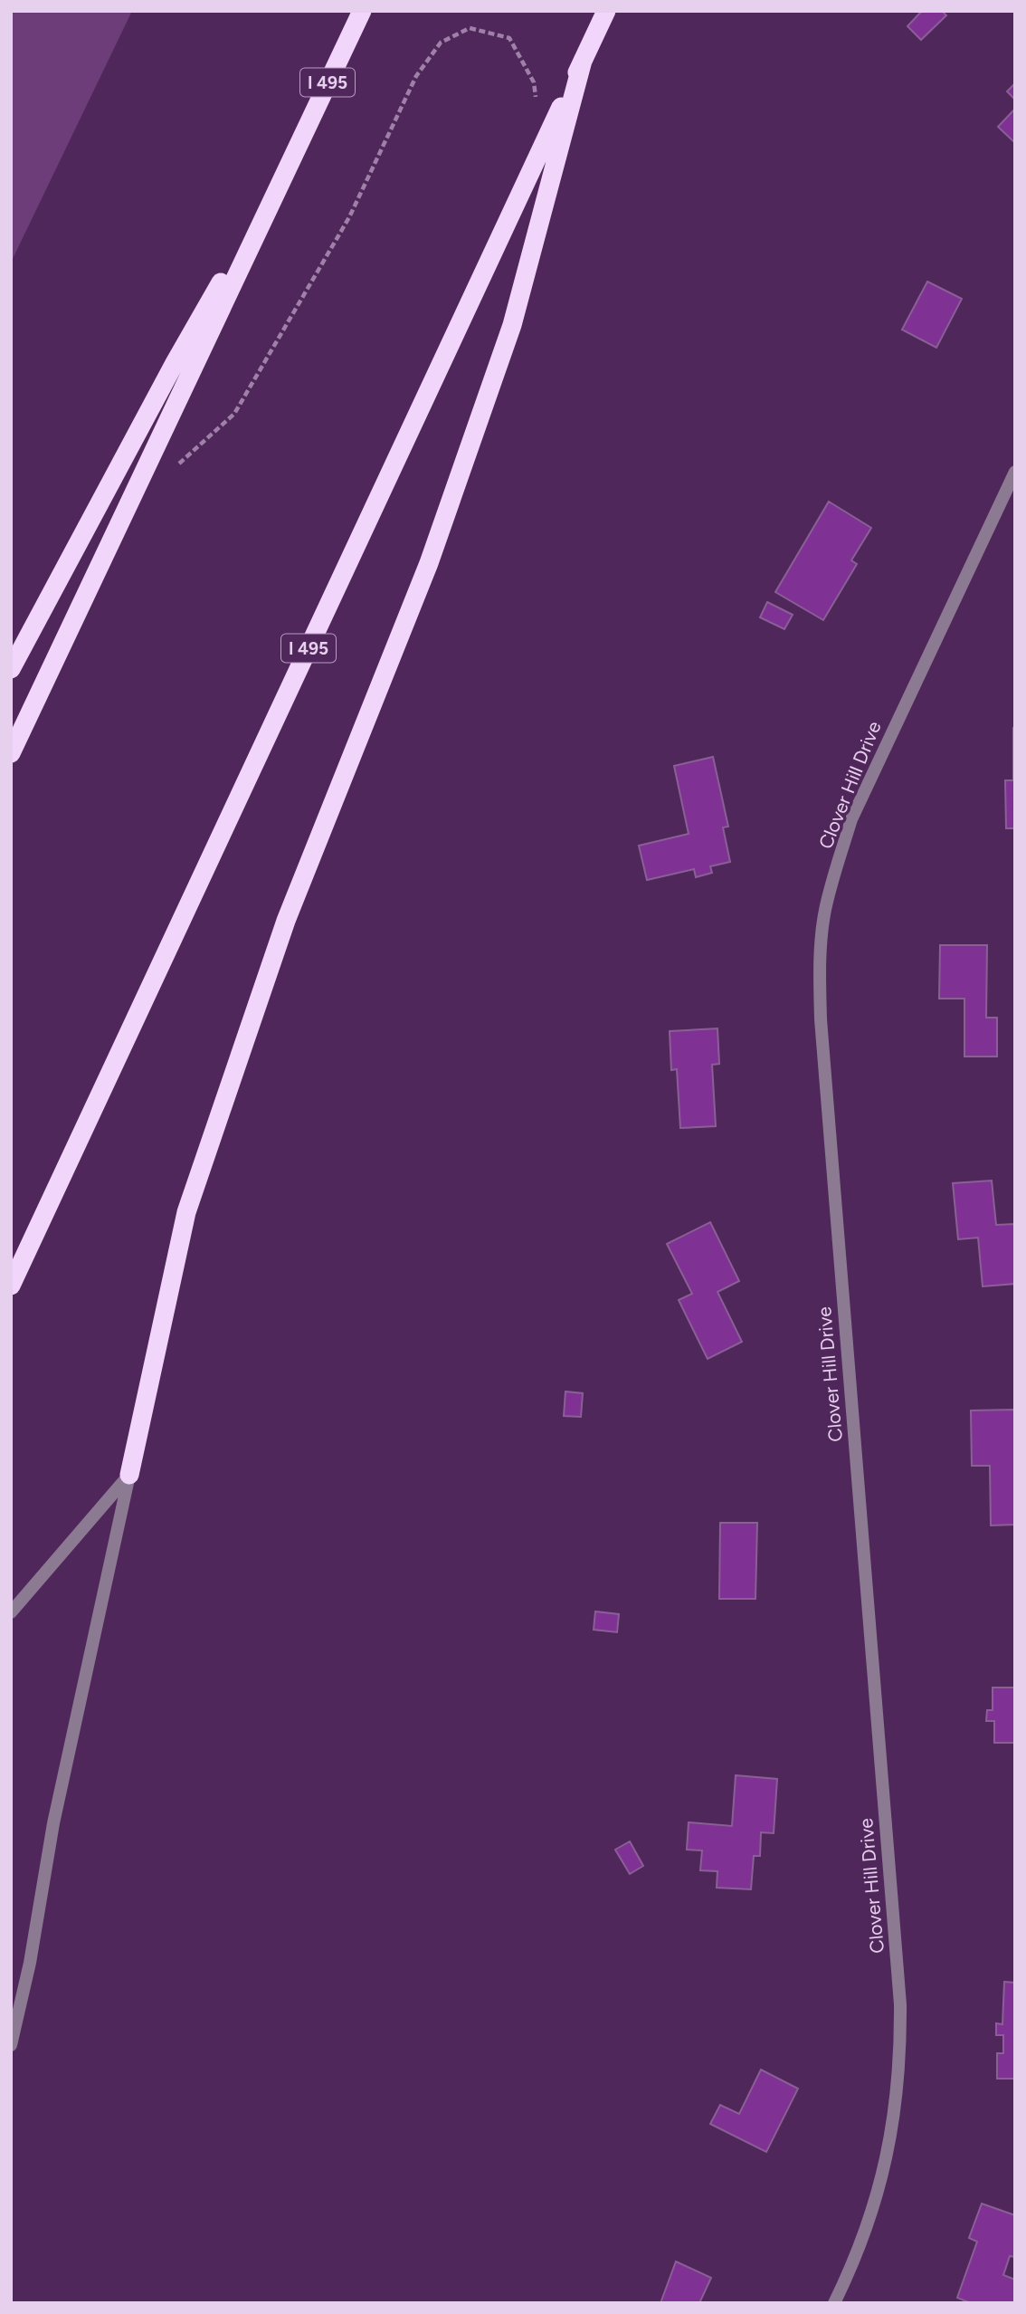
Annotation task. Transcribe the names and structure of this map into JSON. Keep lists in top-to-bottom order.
{
  "streets": {
    "highway": ["I 495"],
    "street": ["Clover Hill Drive"]
  }
}
